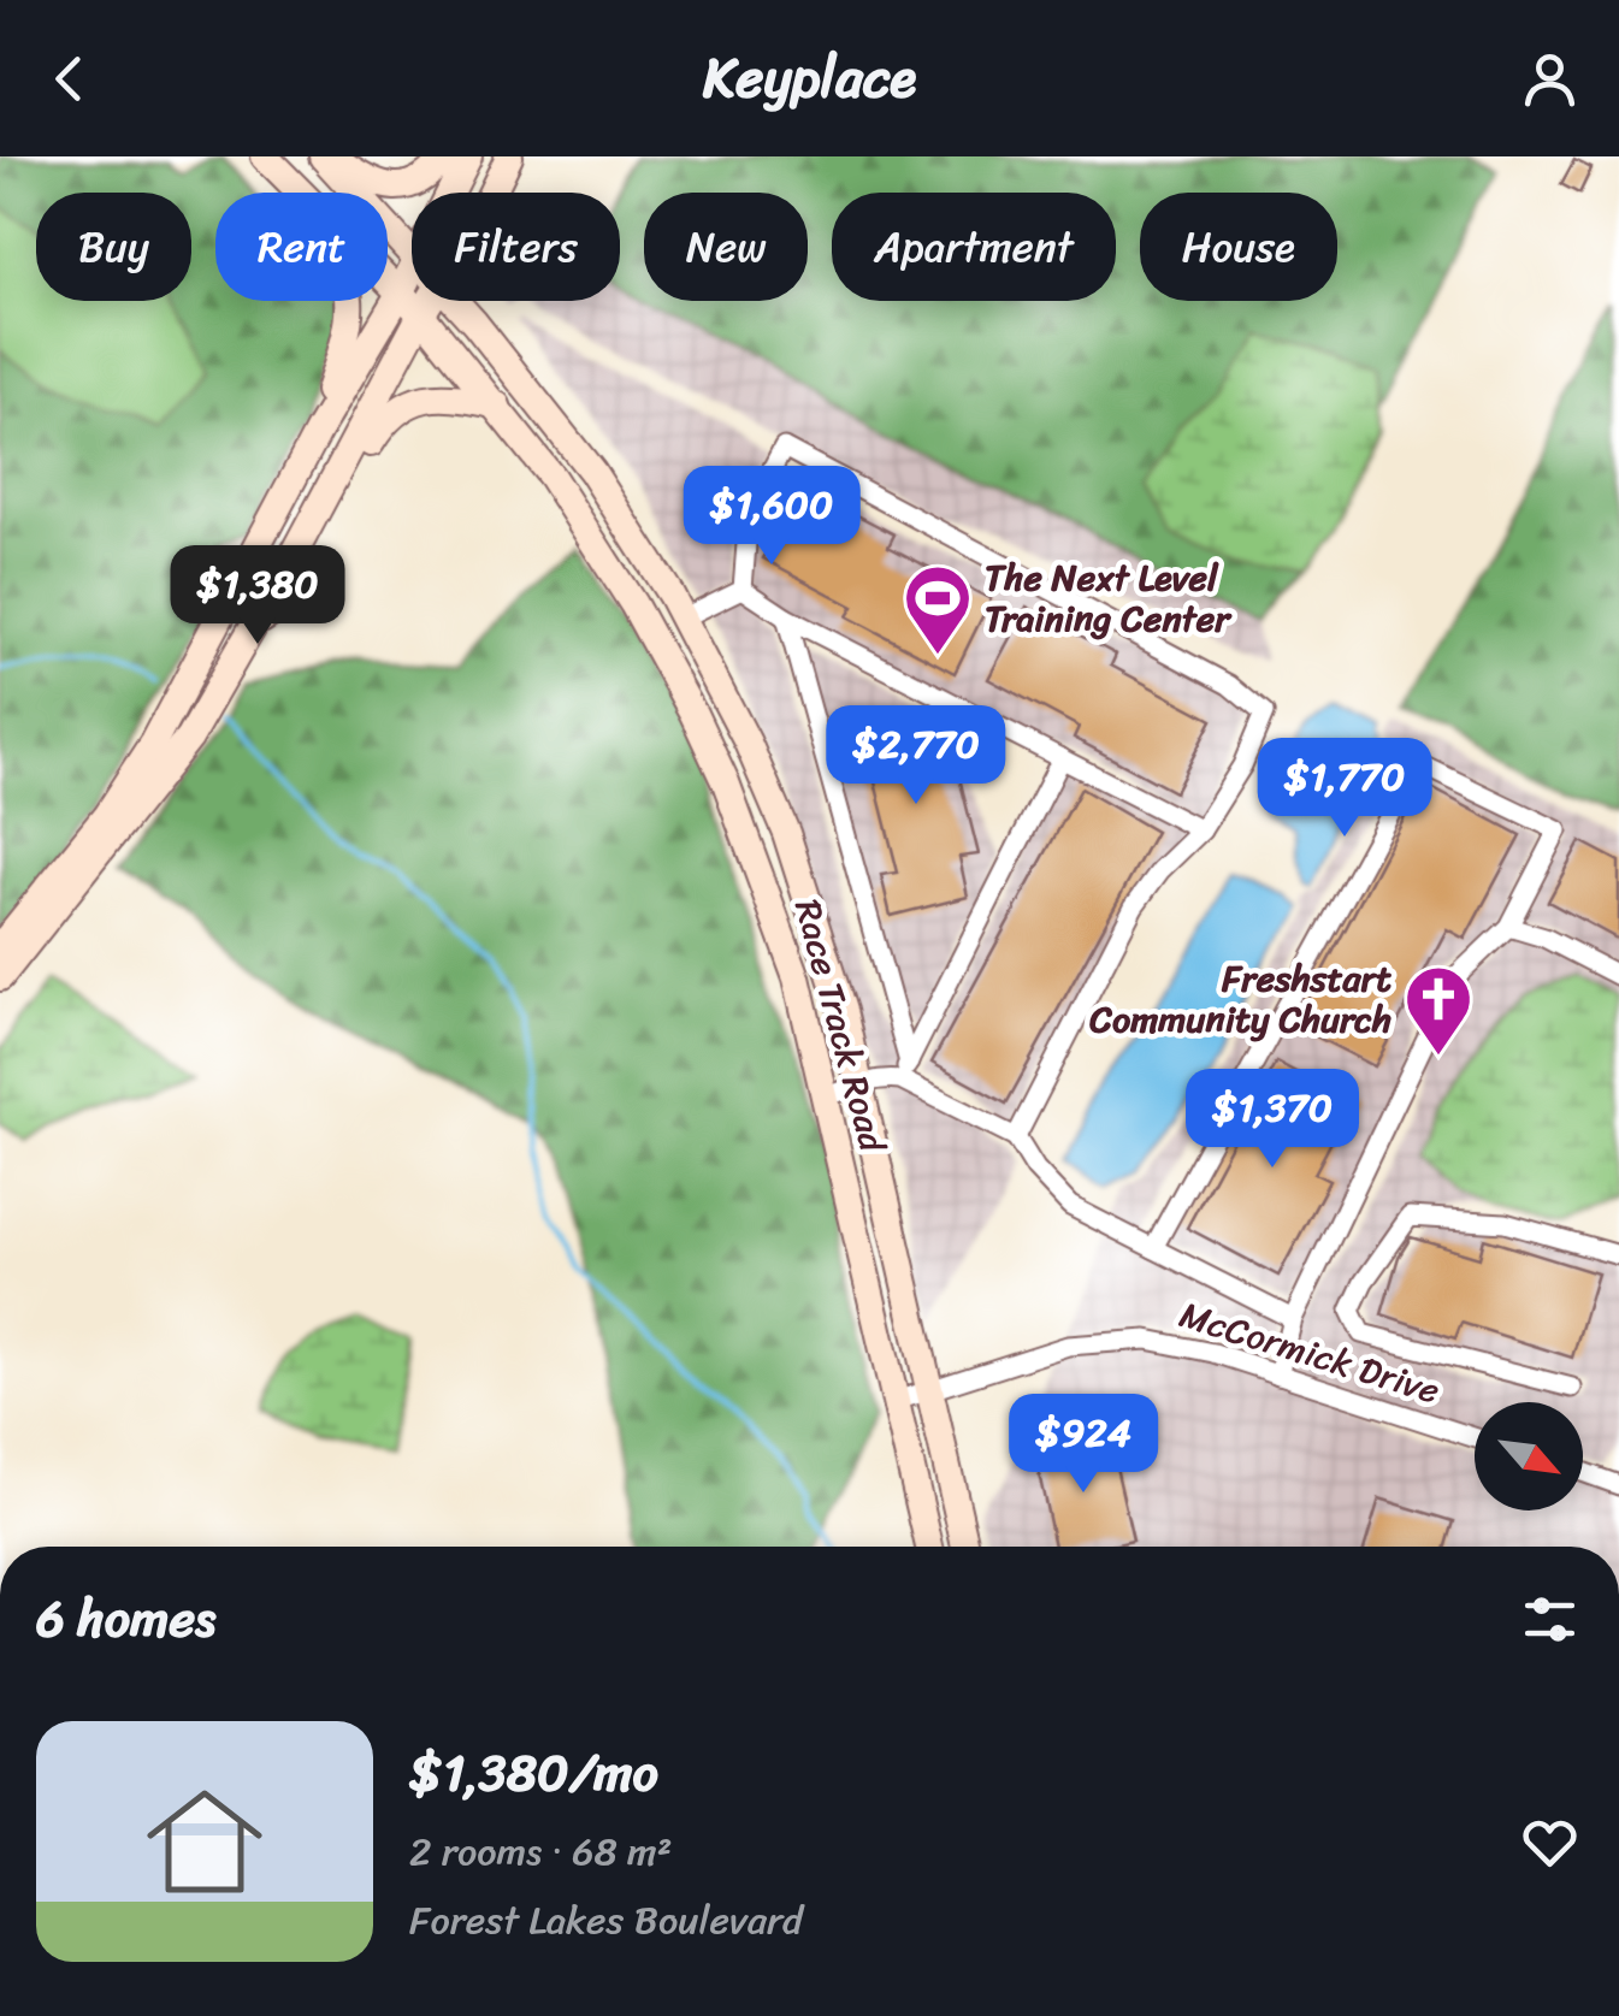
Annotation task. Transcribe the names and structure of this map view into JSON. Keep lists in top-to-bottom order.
{
  "streets": {
    "main road": ["Race Track Road"],
    "street": ["McCormick Drive"]
  },
  "crossings": [
    ["Race Track Road", "McCormick Drive"]
  ],
  "places": {
    "sports": ["The Next Level Training Center"],
    "church": ["Freshstart Community Church"]
  },
  "north": "bottom right",
  "page": {
    "header": "Keyplace",
    "chip": [
      "Buy",
      "Rent",
      "Filters",
      "New",
      "Apartment",
      "House"
    ],
    "price": [
      "$1,600",
      "$1,380",
      "$2,770",
      "$1,770",
      "$1,370",
      "$924"
    ],
    "heading": "6 homes",
    "list": [
      {
        "name": "$1,380/mo",
        "note": "2 rooms · 68 m² · Forest Lakes Boulevard"
      }
    ]
  }
}
